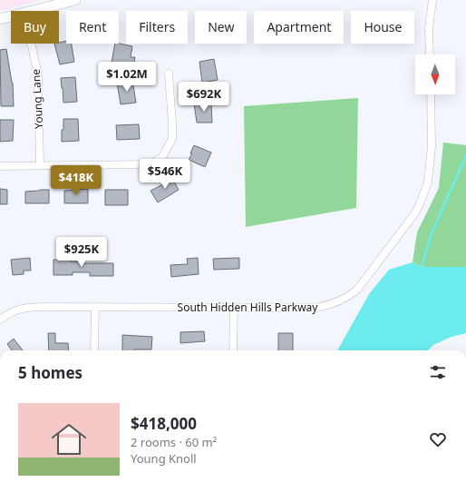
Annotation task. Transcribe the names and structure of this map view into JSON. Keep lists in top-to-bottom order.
{
  "streets": {
    "street": ["Young Lane", "South Hidden Hills Parkway"]
  },
  "north": "bottom",
  "page": {
    "chip": [
      "Buy",
      "Rent",
      "Filters",
      "New",
      "Apartment",
      "House"
    ],
    "price": [
      "$1.02M",
      "$692K",
      "$546K",
      "$418K",
      "$925K"
    ],
    "heading": "5 homes",
    "list": [
      {
        "name": "$418,000",
        "note": "2 rooms · 60 m² · Young Knoll"
      }
    ]
  }
}
